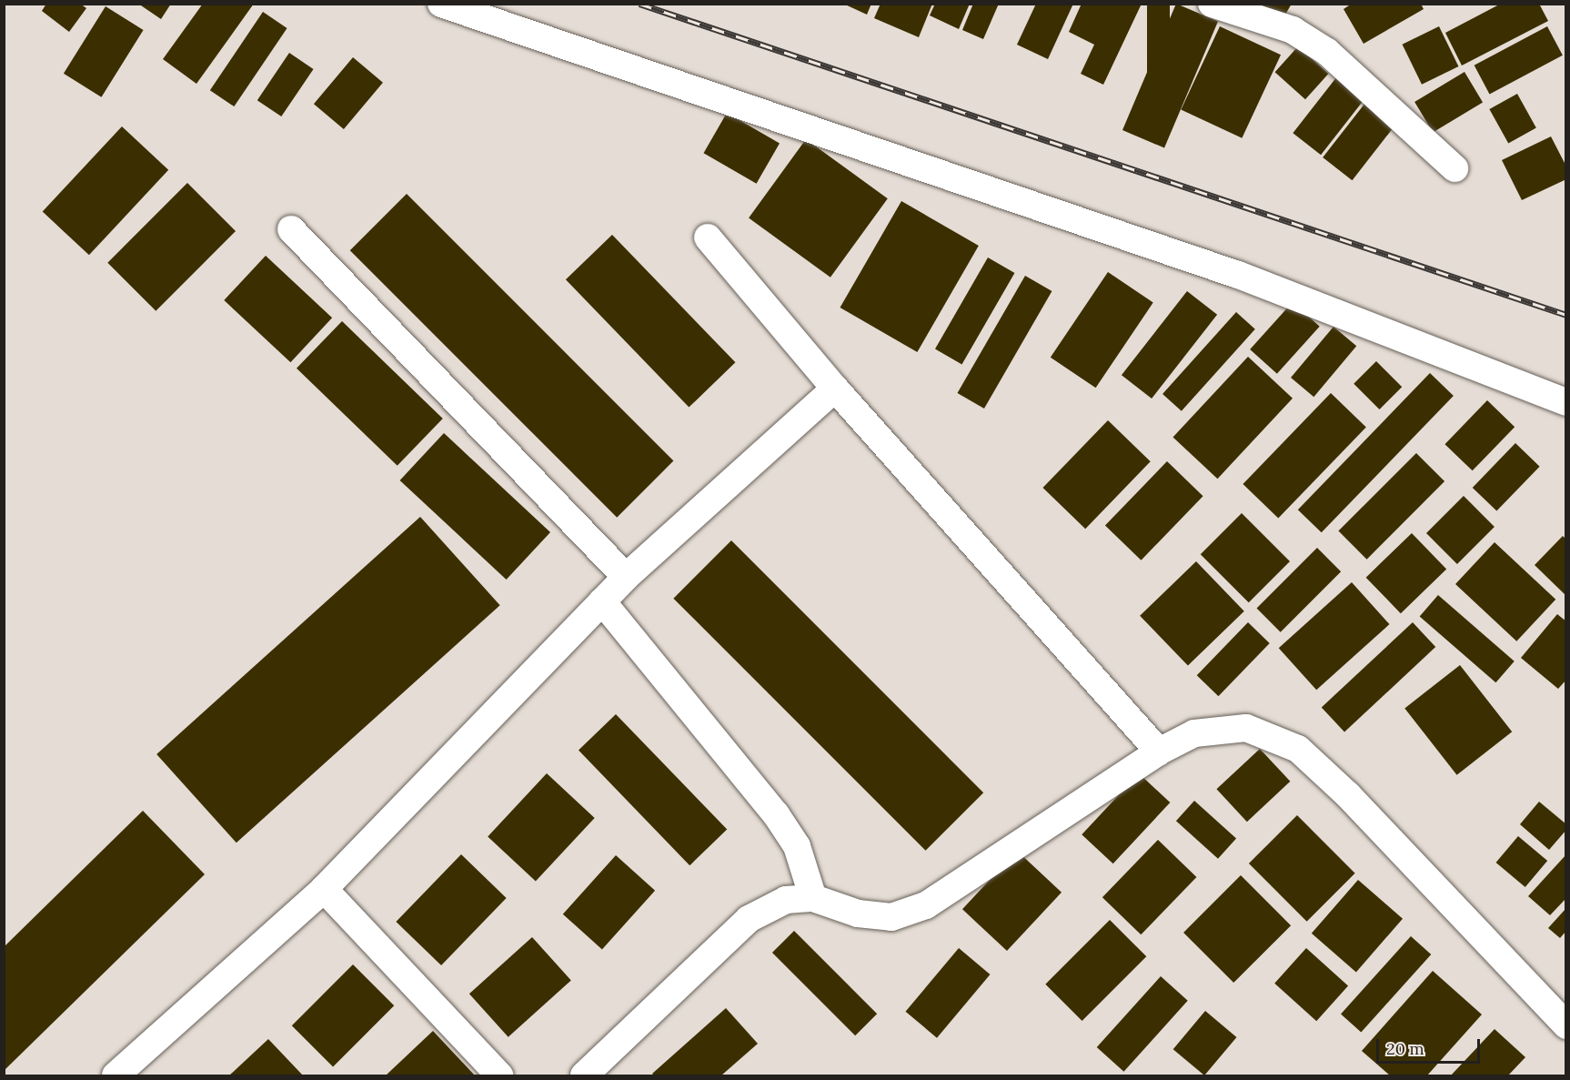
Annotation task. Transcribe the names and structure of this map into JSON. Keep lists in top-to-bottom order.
{
  "scale_bar": "20 m"
}
